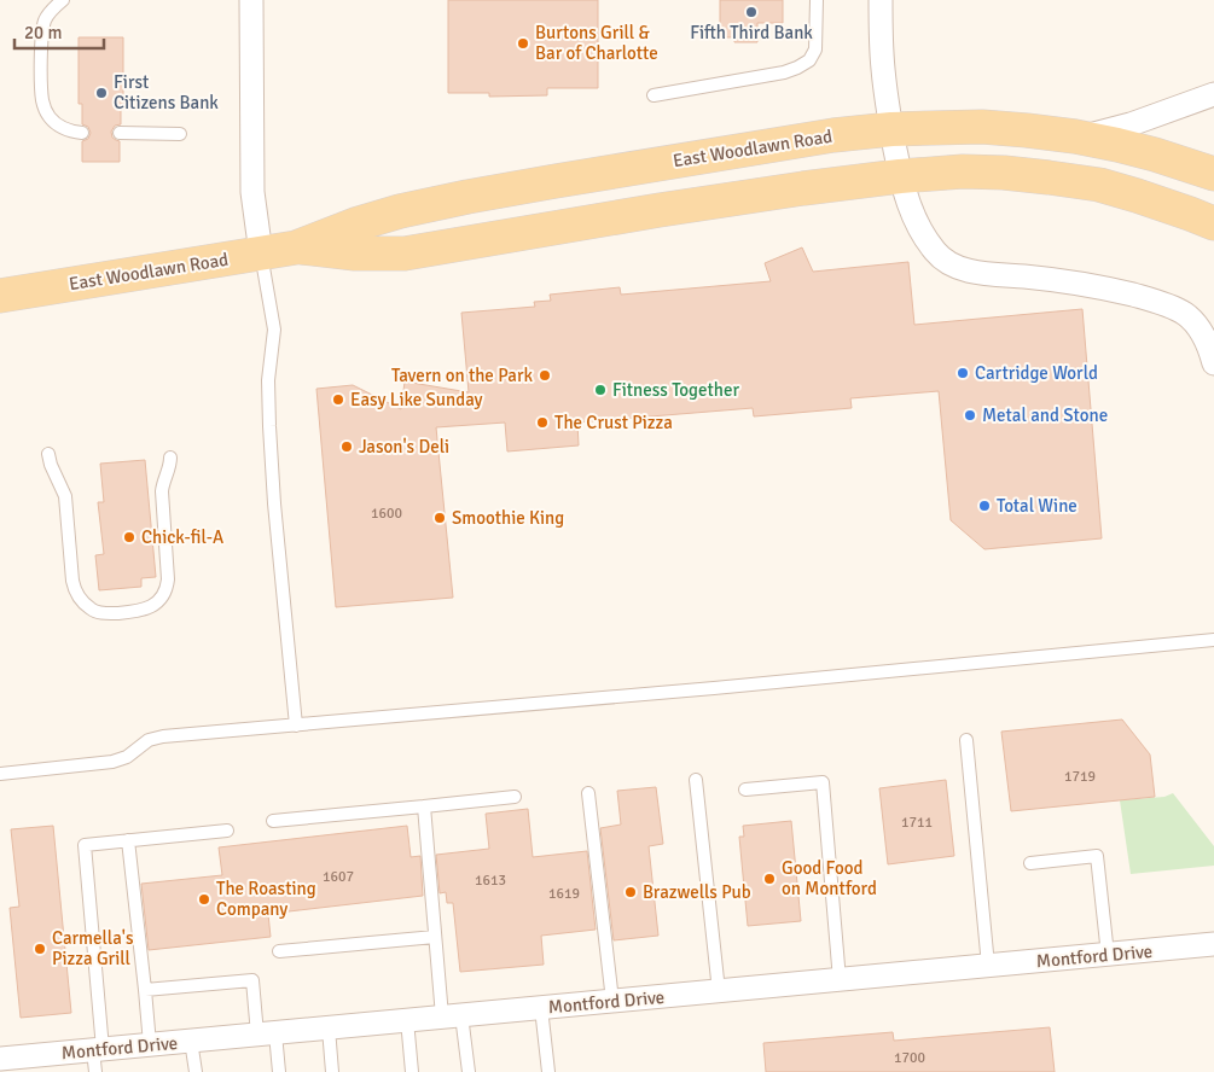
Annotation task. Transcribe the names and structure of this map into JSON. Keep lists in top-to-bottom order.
{
  "streets": {
    "main road": ["East Woodlawn Road"],
    "street": ["Montford Drive"]
  },
  "places": [
    "Fifth Third Bank",
    "Burtons Grill & Bar of Charlotte",
    "First Citizens Bank",
    "Cartridge World",
    "Tavern on the Park",
    "Fitness Together",
    "Easy Like Sunday",
    "Metal and Stone",
    "The Crust Pizza",
    "Jason's Deli",
    "Total Wine",
    "Smoothie King",
    "Chick-fil-A",
    "Good Food on Montford",
    "Brazwells Pub",
    "The Roasting Company",
    "Carmella's Pizza Grill"
  ],
  "house_numbers": [
    "1600",
    "1719",
    "1711",
    "1607",
    "1613",
    "1619",
    "1700"
  ],
  "scale_bar": "20 m"
}
